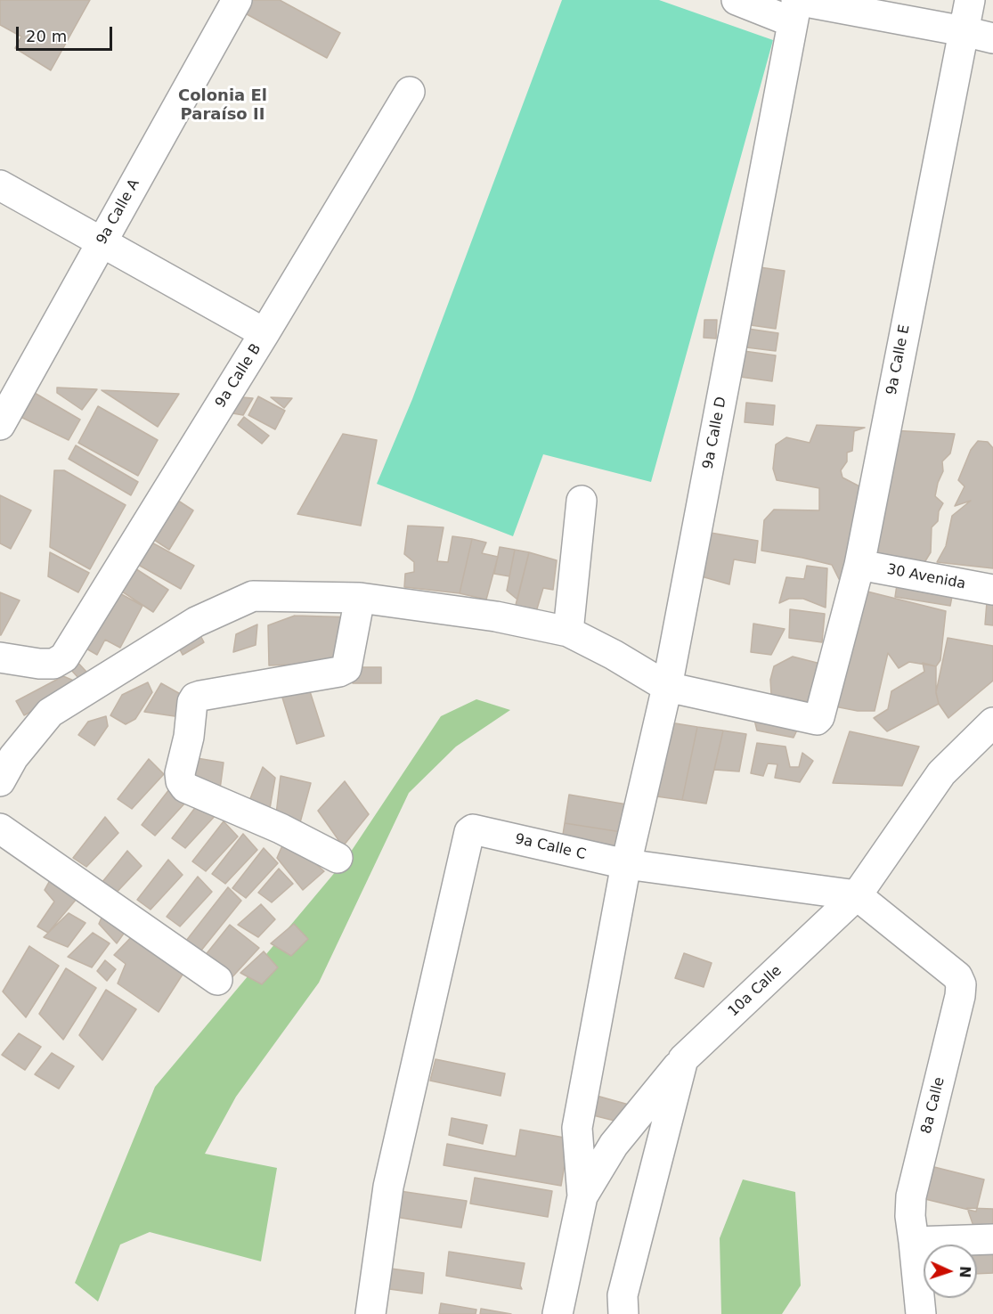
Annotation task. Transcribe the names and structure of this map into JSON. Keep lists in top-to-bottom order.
{
  "streets": {
    "street": [
      "9a Calle A",
      "9a Calle E",
      "9a Calle B",
      "9a Calle D",
      "30 Avenida",
      "9a Calle C",
      "10a Calle",
      "8a Calle"
    ]
  },
  "crossings": [
    ["9a Calle E", "9a Calle D"],
    ["9a Calle E", "30 Avenida"],
    ["9a Calle D", "9a Calle C"],
    ["9a Calle D", "10a Calle"],
    ["9a Calle C", "10a Calle"],
    ["9a Calle C", "8a Calle"],
    ["10a Calle", "8a Calle"]
  ],
  "districts": ["Colonia El Paraíso II"],
  "scale_bar": "20 m",
  "north": "right"
}
